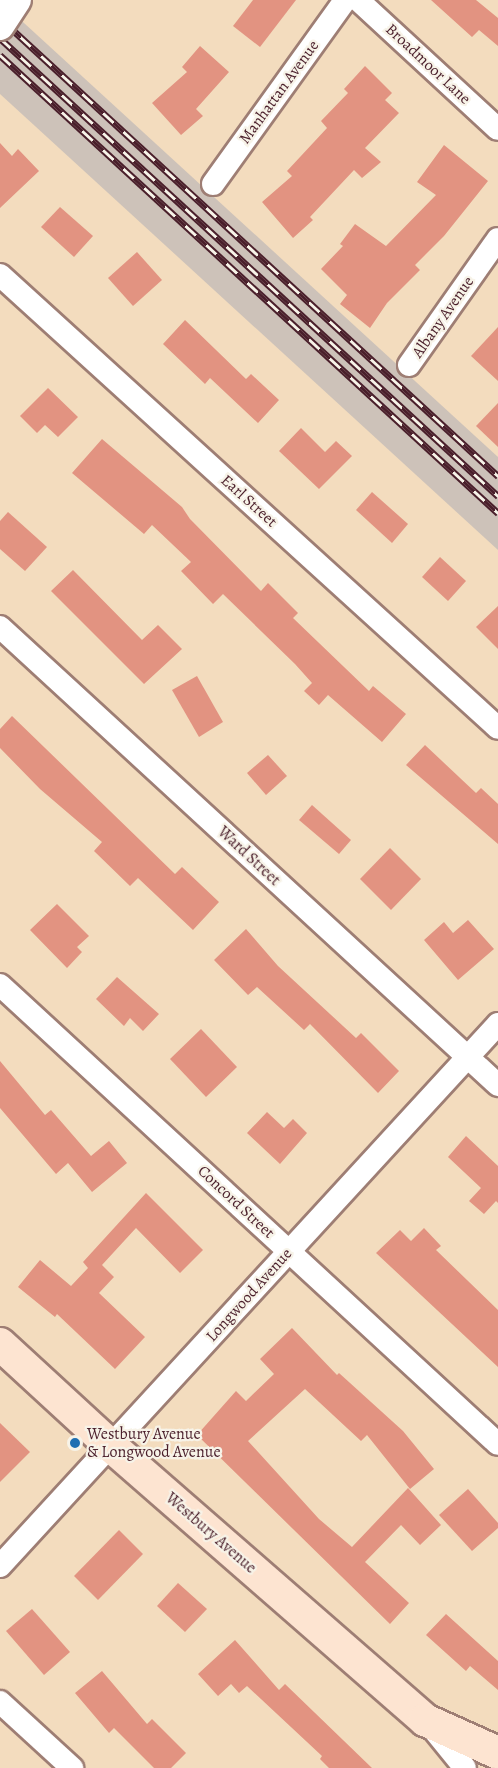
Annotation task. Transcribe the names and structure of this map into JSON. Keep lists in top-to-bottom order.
{
  "streets": {
    "main road": ["Westbury Avenue"],
    "street": [
      "Broadmoor Lane",
      "Manhattan Avenue",
      "Albany Avenue",
      "Earl Street",
      "Ward Street",
      "Concord Street",
      "Longwood Avenue"
    ]
  },
  "crossings": [
    ["Ward Street", "Longwood Avenue"],
    ["Concord Street", "Longwood Avenue"],
    ["Longwood Avenue", "Westbury Avenue"]
  ],
  "places": ["Westbury Avenue & Longwood Avenue"]
}
